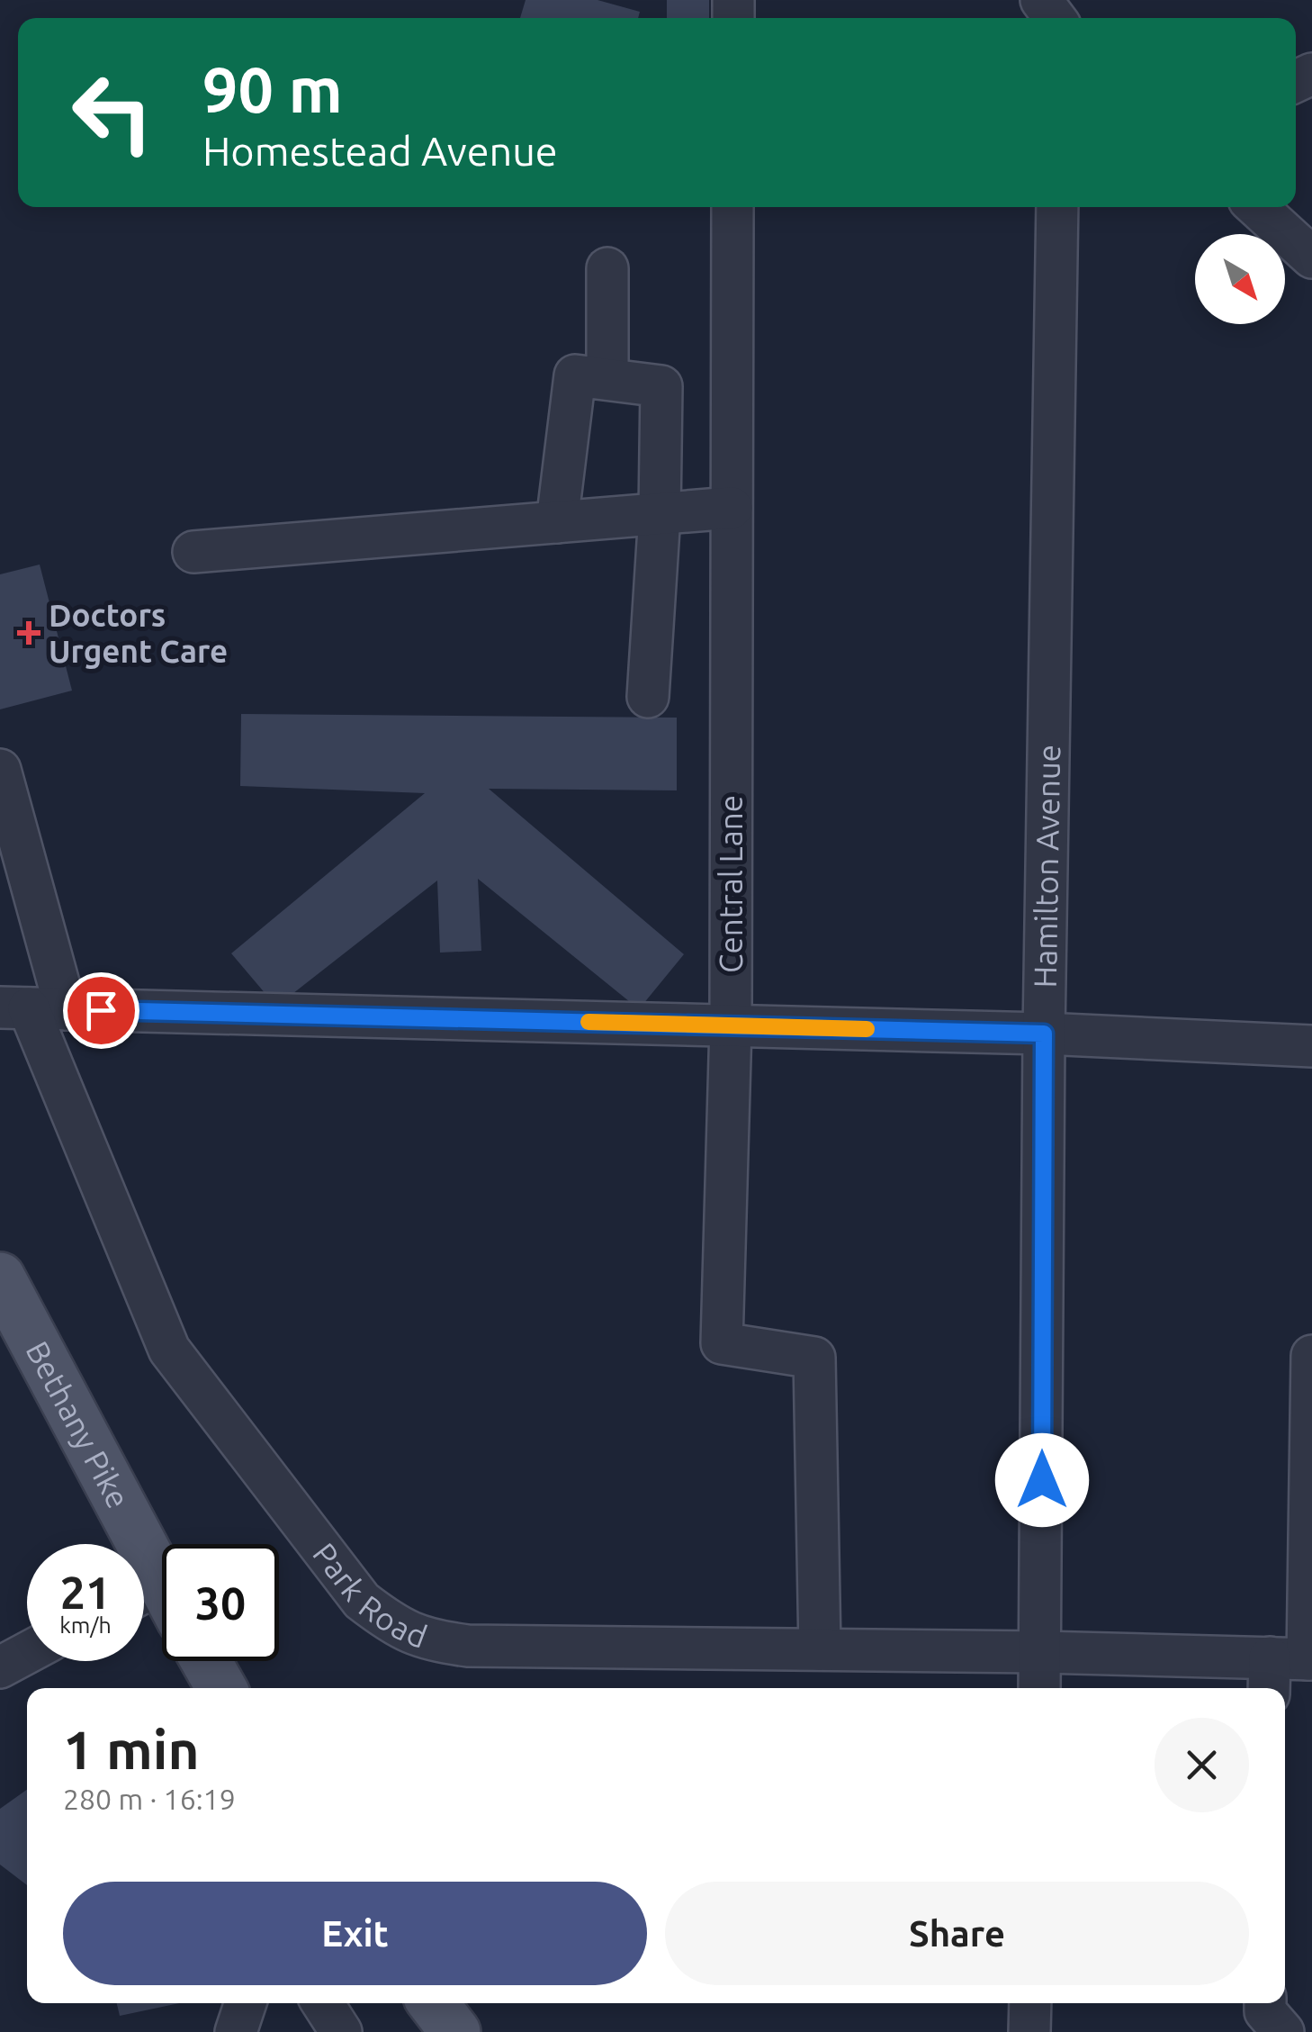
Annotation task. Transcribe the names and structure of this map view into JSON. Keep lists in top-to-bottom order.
{
  "streets": {
    "main road": ["Bethany Pike"],
    "street": ["Hamilton Avenue", "Central Lane", "Park Road"]
  },
  "crossings": [
    ["Hamilton Avenue", "Park Road"],
    ["Central Lane", "Park Road"]
  ],
  "places": {
    "health": ["Doctors Urgent Care"]
  },
  "north": "bottom right",
  "page": {
    "turn": ["90 m", "Homestead Avenue"],
    "speed": "21 km/h",
    "limit": "30",
    "heading": ["1 min", "280 m · 16:19"],
    "buttons": ["Exit", "Share"]
  }
}
